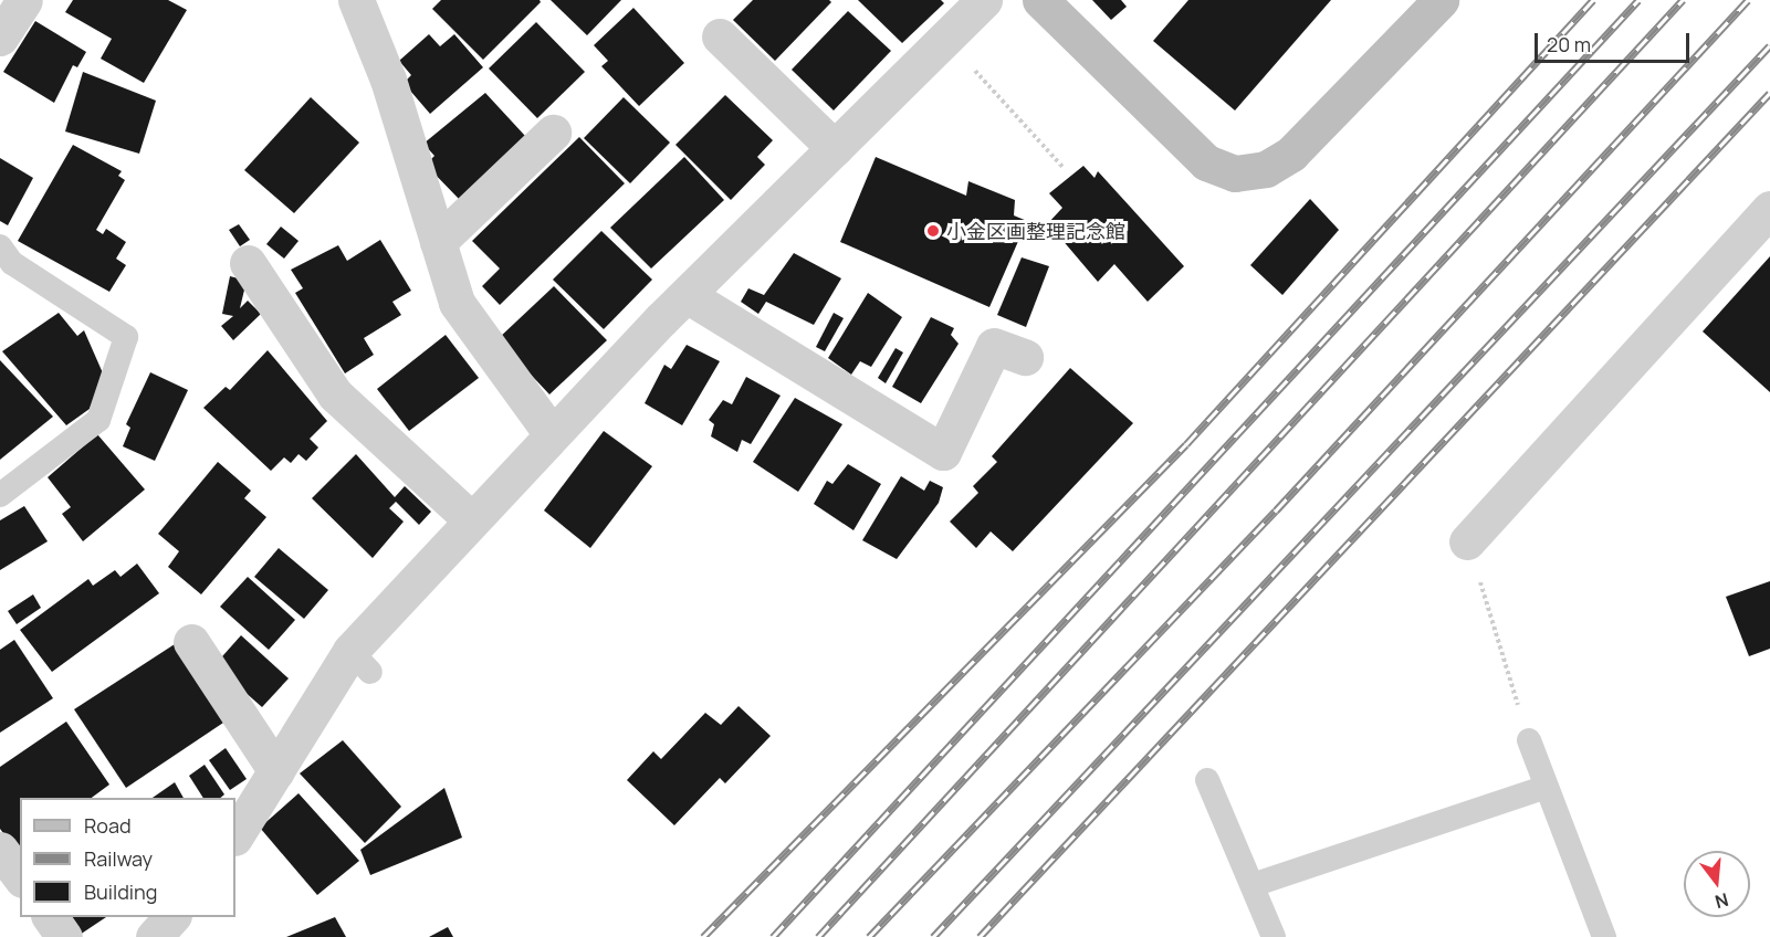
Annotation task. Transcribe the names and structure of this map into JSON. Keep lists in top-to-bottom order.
{
  "places": ["小金区画整理記念館"],
  "legend": ["Road", "Railway", "Building"],
  "scale_bar": "20 m",
  "north": "bottom"
}
